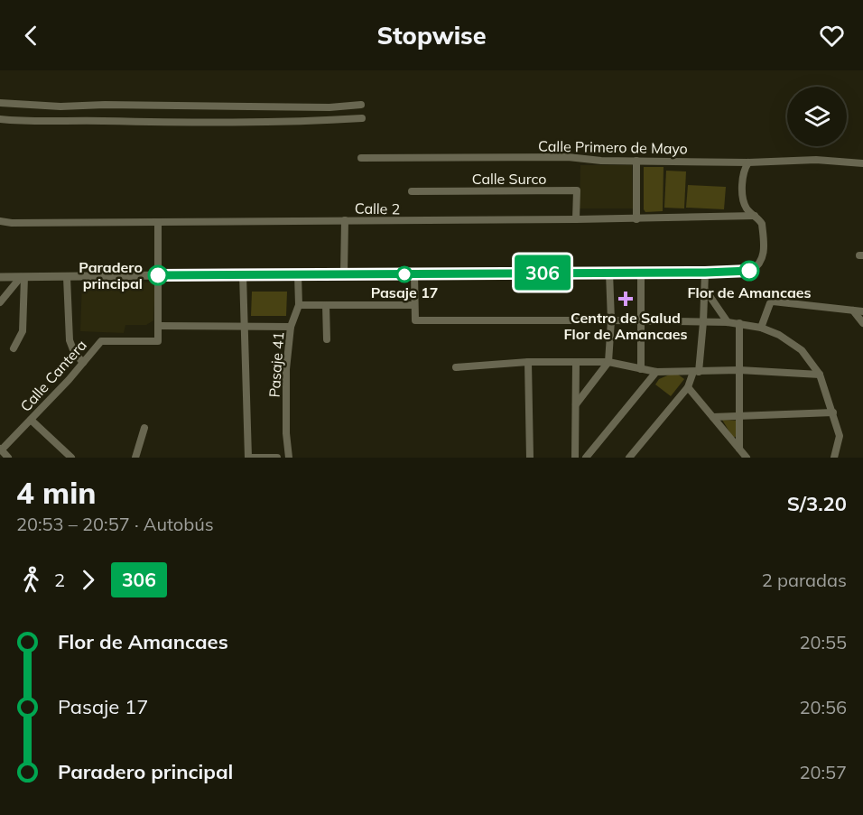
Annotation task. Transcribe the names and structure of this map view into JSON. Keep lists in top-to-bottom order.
{
  "streets": {
    "street": [
      "Calle Primero de Mayo",
      "Calle Surco",
      "Calle 2",
      "Pasaje 41",
      "Calle Cantera"
    ]
  },
  "crossings": [
    ["Calle Surco", "Calle 2"]
  ],
  "places": {
    "other": ["Flor de Amancaes", "Pasaje 17", "Paradero principal"],
    "health": ["Centro de Salud Flor de Amancaes"]
  },
  "lines": ["bus line 306"],
  "page": {
    "header": "Stopwise",
    "on_map": "306",
    "heading": ["4 min", "20:53 – 20:57 · Autobús", "S/3.20"],
    "legs": ["2", "306", "2 paradas"],
    "list": [
      {
        "name": "Flor de Amancaes",
        "value": "20:55"
      },
      {
        "name": "Pasaje 17",
        "value": "20:56"
      },
      {
        "name": "Paradero principal",
        "value": "20:57"
      }
    ]
  }
}
